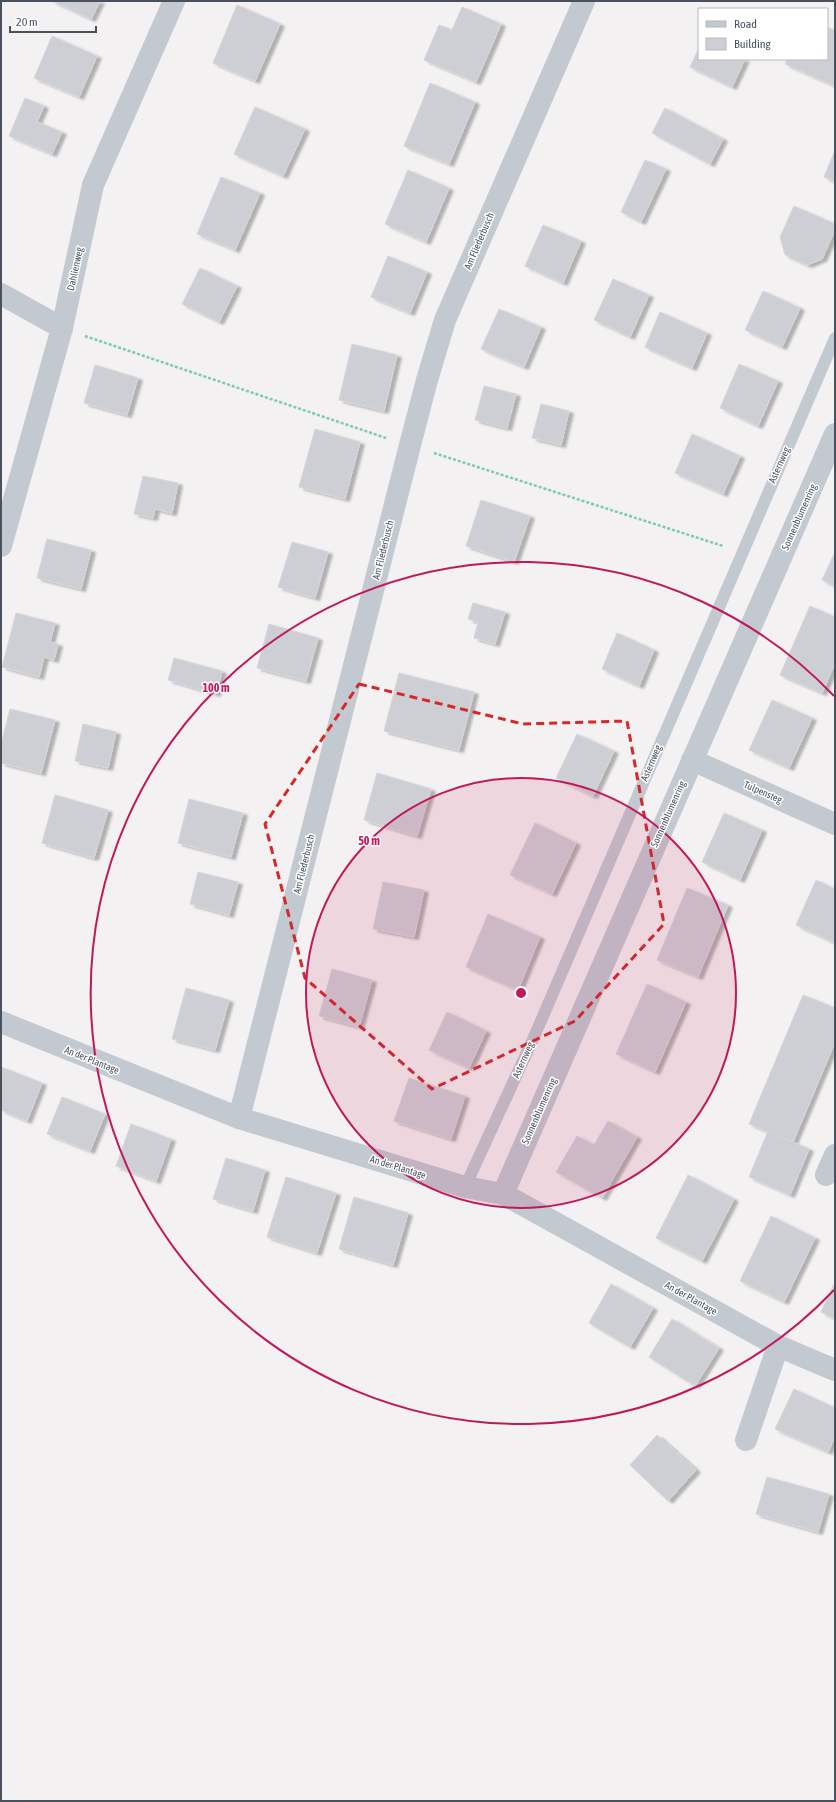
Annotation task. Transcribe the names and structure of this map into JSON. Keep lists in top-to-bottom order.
{
  "streets": {
    "street": [
      "Am Fliederbusch",
      "Dahlienweg",
      "Sonnenblumenring",
      "Tulpensteg",
      "An der Plantage"
    ],
    "lane": ["Asternweg"]
  },
  "crossings": [
    ["Am Fliederbusch", "An der Plantage"],
    ["Asternweg", "An der Plantage"],
    ["Sonnenblumenring", "Tulpensteg"],
    ["Sonnenblumenring", "An der Plantage"]
  ],
  "legend": ["Road", "Building"],
  "scale_bar": "20 m",
  "rings": ["100 m", "50 m"]
}
